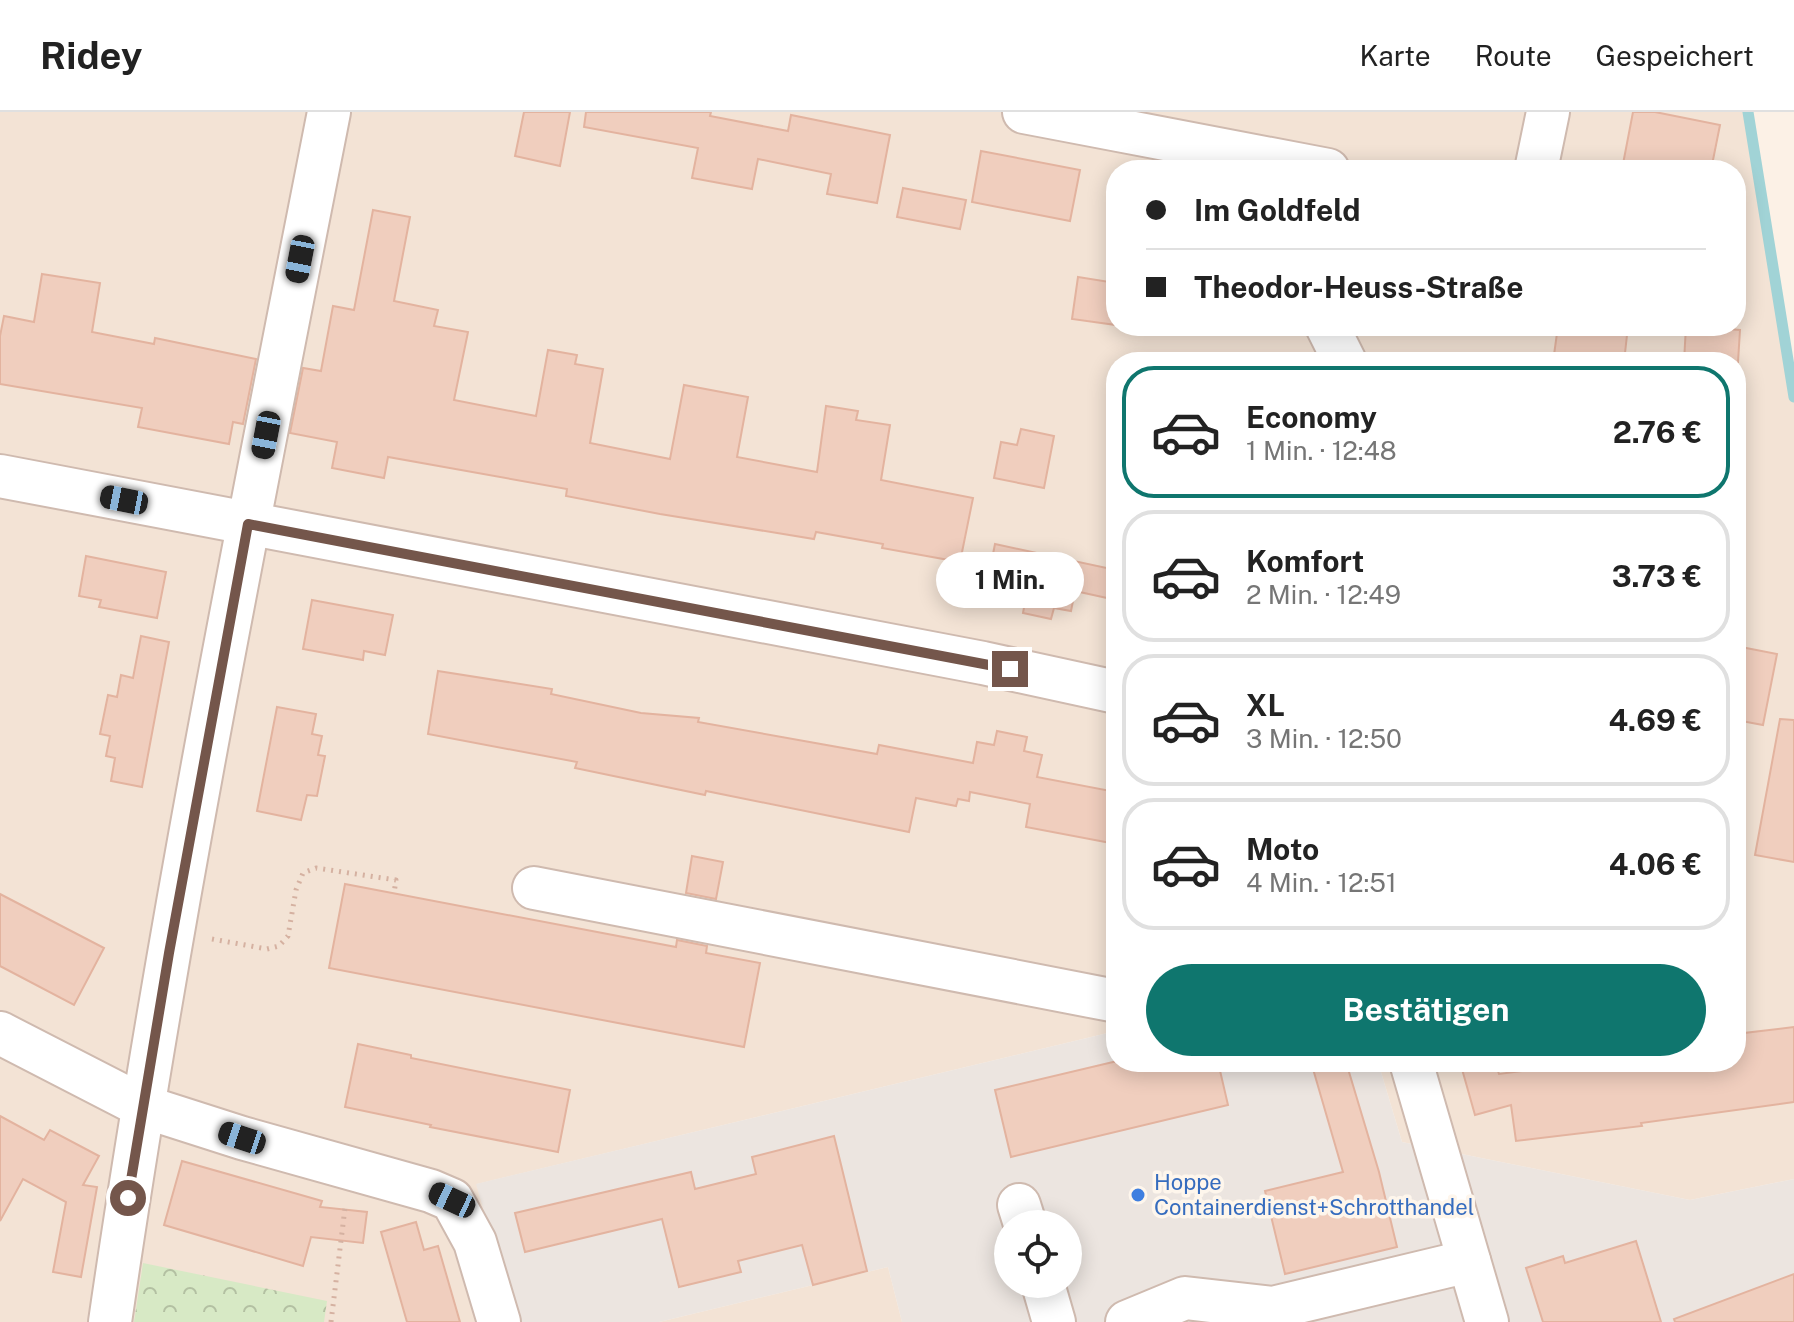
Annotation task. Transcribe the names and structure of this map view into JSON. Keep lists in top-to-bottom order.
{
  "places": ["Hoppe Containerdienst+Schrotthandel"],
  "page": {
    "header": "Ridey",
    "nav": ["Karte", "Route", "Gespeichert"],
    "banner": ["Im Goldfeld", "Theodor-Heuss-Straße"],
    "list": [
      {
        "name": "Economy",
        "note": "1 Min. · 12:48",
        "value": "2.76 €"
      },
      {
        "name": "Komfort",
        "note": "2 Min. · 12:49",
        "value": "3.73 €"
      },
      {
        "name": "XL",
        "note": "3 Min. · 12:50",
        "value": "4.69 €"
      },
      {
        "name": "Moto",
        "note": "4 Min. · 12:51",
        "value": "4.06 €"
      }
    ],
    "bubble": "1 Min.",
    "buttons": "Bestätigen"
  }
}
